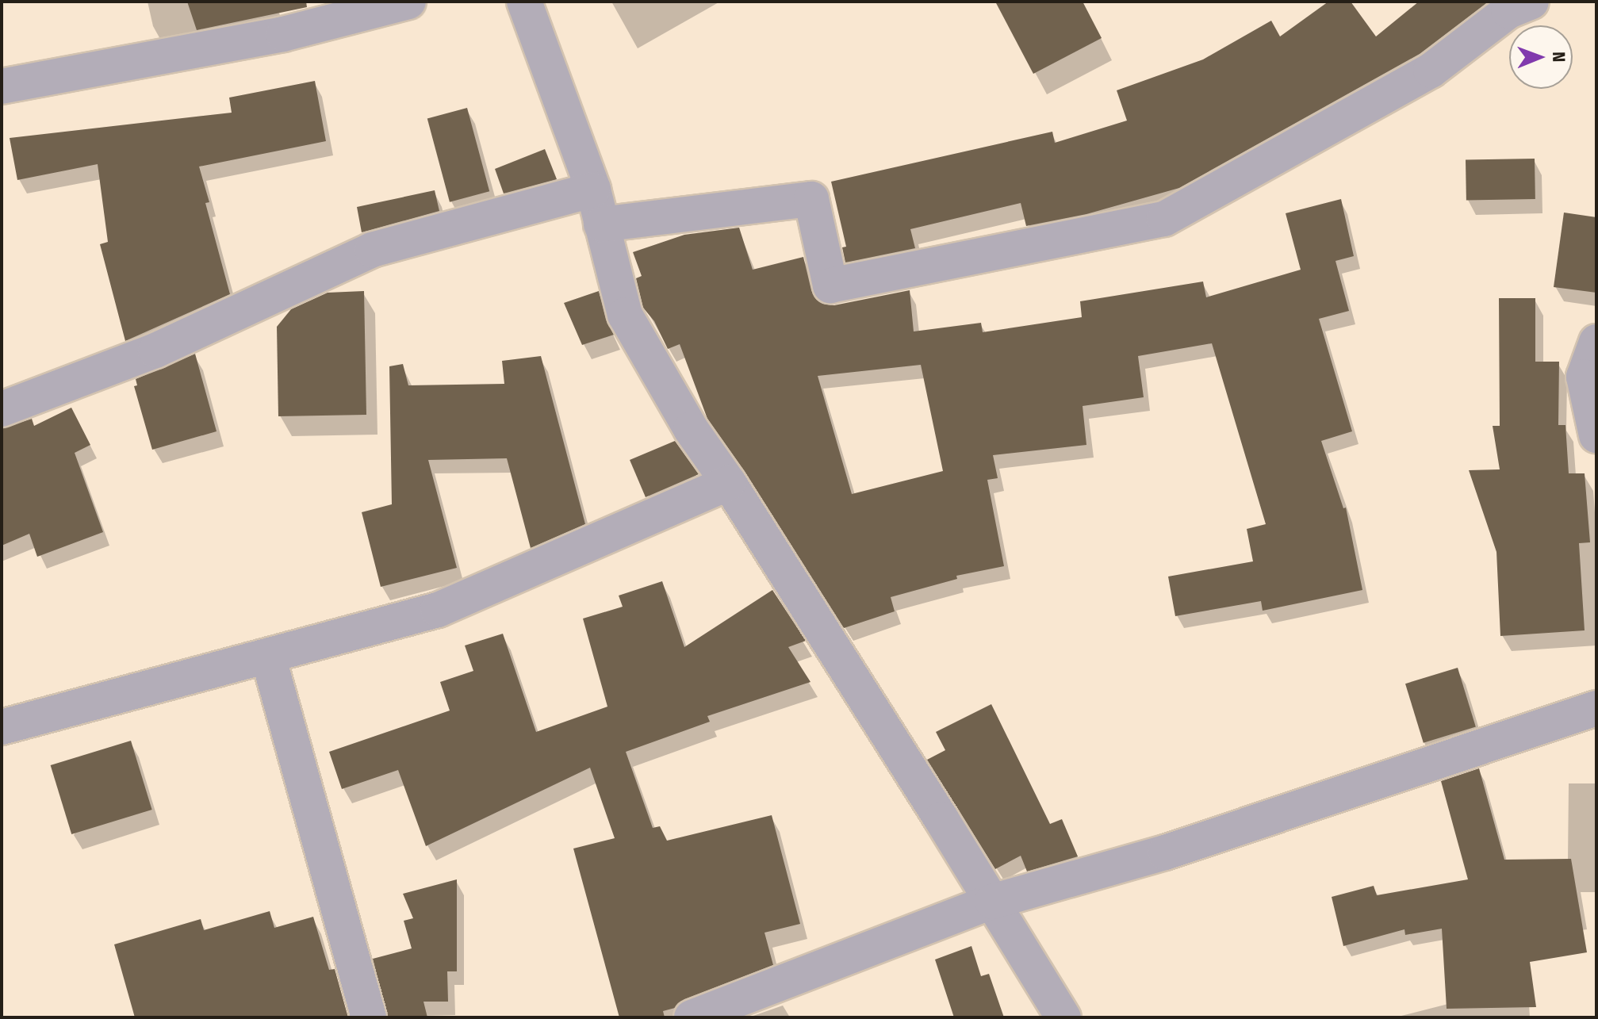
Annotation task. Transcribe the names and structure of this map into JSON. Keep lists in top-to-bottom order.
{
  "north": "right"
}
